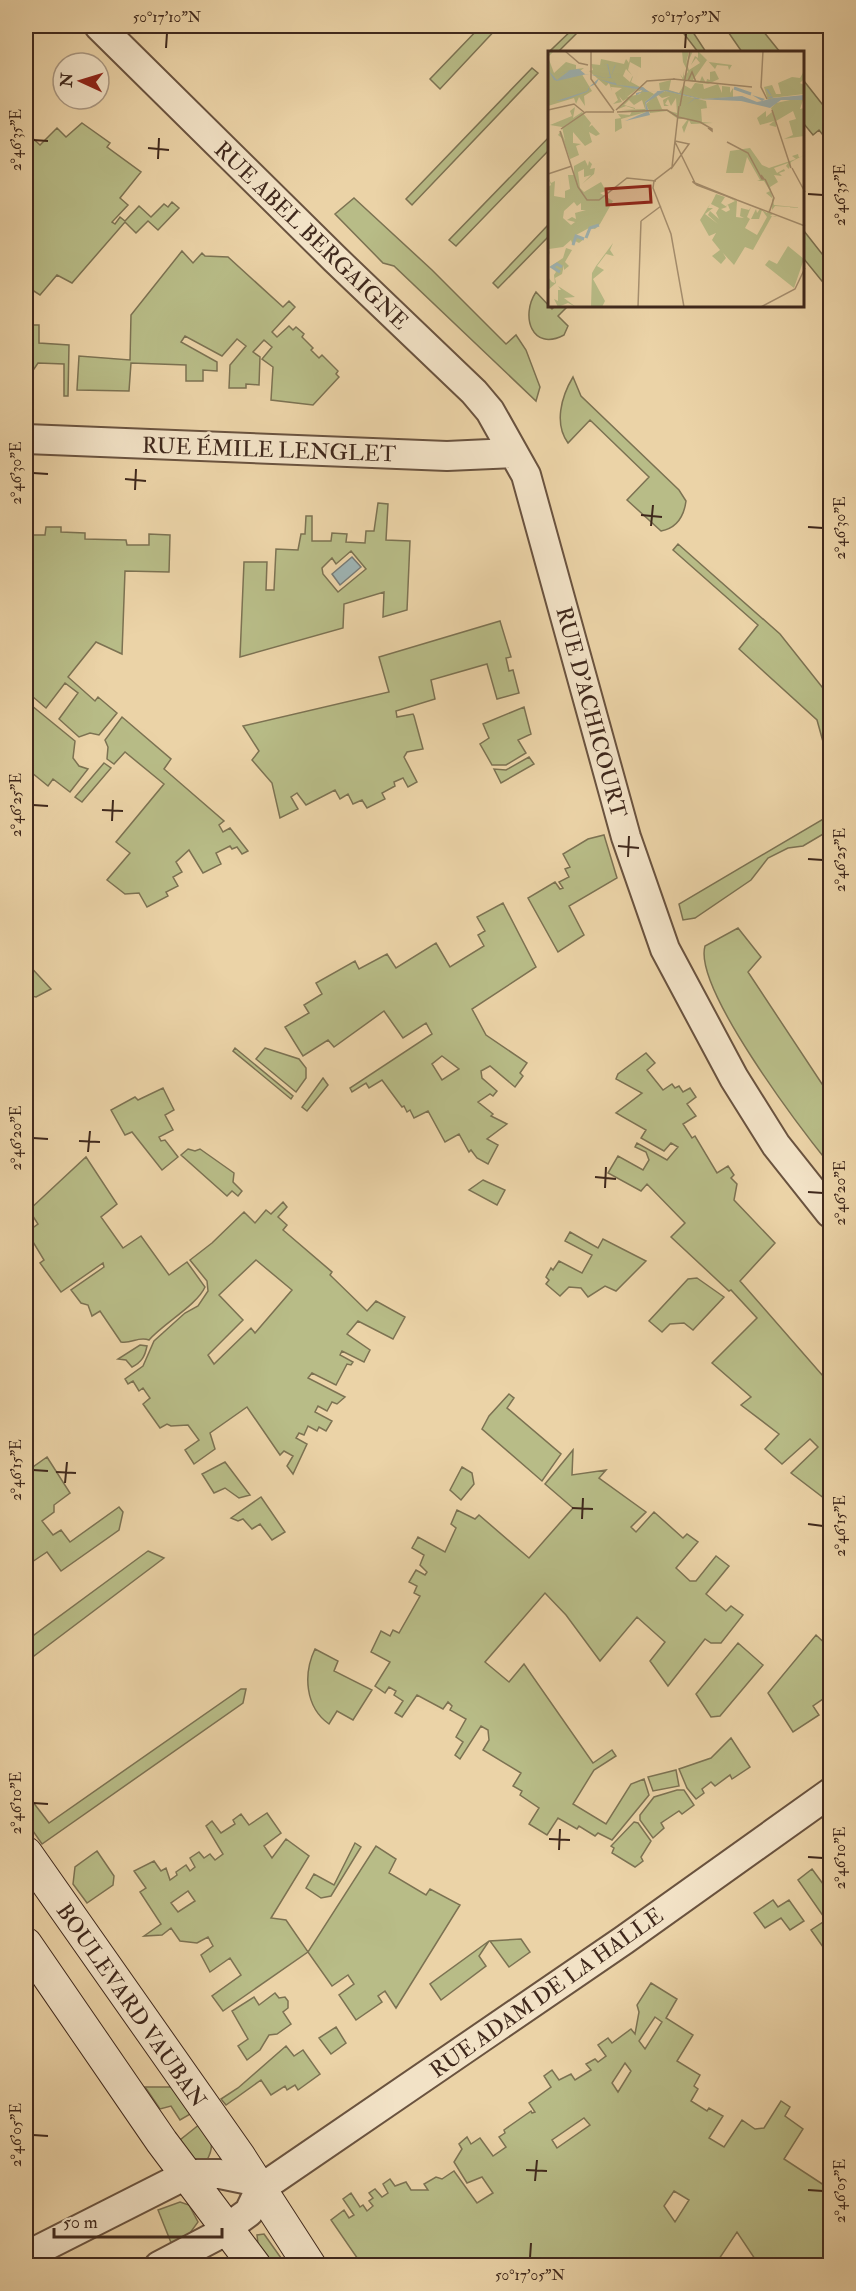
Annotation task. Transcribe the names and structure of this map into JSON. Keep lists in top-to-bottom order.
{
  "streets": {
    "main road": ["BOULEVARD VAUBAN"],
    "street": [
      "RUE ABEL BERGAIGNE",
      "RUE ÉMILE LENGLET",
      "RUE D'ACHICOURT",
      "RUE ADAM DE LA HALLE"
    ]
  },
  "crossings": [
    ["RUE ABEL BERGAIGNE", "RUE ÉMILE LENGLET"],
    ["RUE ABEL BERGAIGNE", "RUE D'ACHICOURT"],
    ["RUE ÉMILE LENGLET", "RUE D'ACHICOURT"],
    ["RUE ADAM DE LA HALLE", "BOULEVARD VAUBAN"]
  ],
  "scale_bar": "50 m",
  "north": "left",
  "coordinates": [
    "50°17'10\"N",
    "50°17'05\"N",
    "2°46'35\"E",
    "2°46'30\"E",
    "2°46'25\"E",
    "2°46'20\"E",
    "2°46'15\"E",
    "2°46'10\"E",
    "2°46'05\"E"
  ]
}
